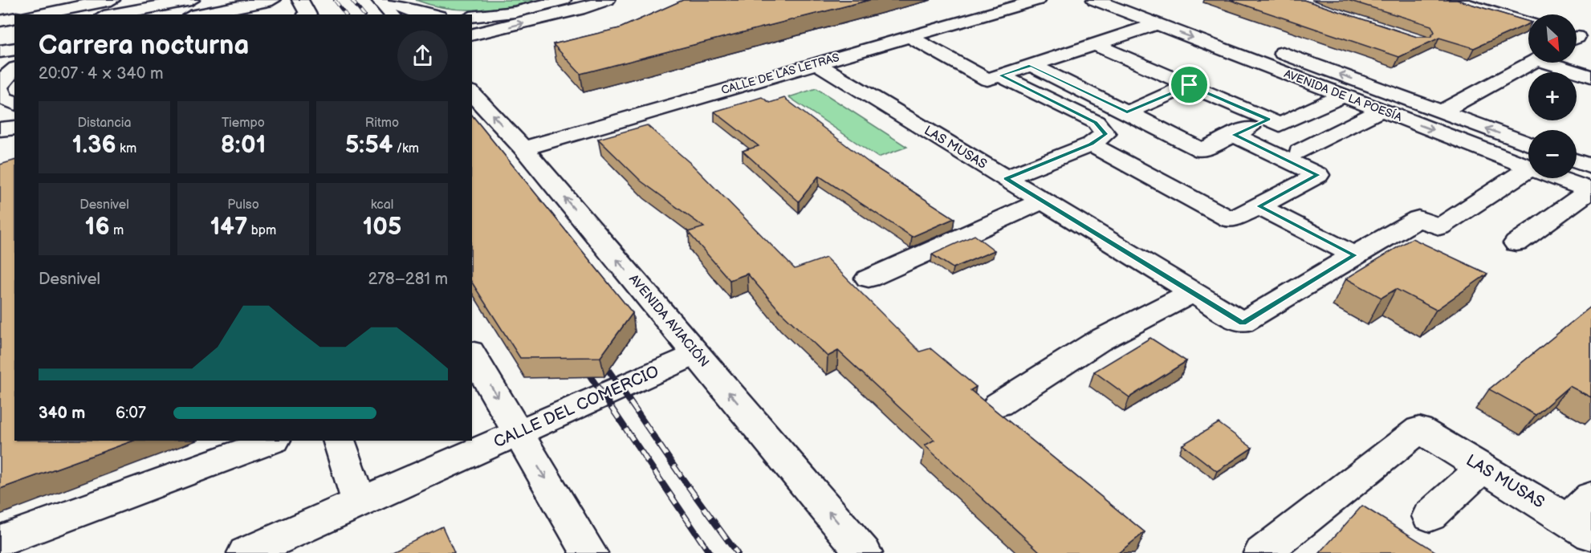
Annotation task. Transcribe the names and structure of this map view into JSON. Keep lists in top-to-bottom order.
{
  "streets": {
    "main road": [
      "CALLE DE LAS LETRAS",
      "AVENIDA DE LA POESÍA",
      "LAS MUSAS",
      "AVENIDA AVIACIÓN",
      "CALLE DEL COMERCIO"
    ]
  },
  "crossings": [
    ["CALLE DE LAS LETRAS", "LAS MUSAS"],
    ["CALLE DE LAS LETRAS", "AVENIDA AVIACIÓN"],
    ["AVENIDA AVIACIÓN", "CALLE DEL COMERCIO"]
  ],
  "north": "bottom right",
  "page": {
    "map_buttons": ["+", "−"],
    "heading": ["Carrera nocturna", "20:07 · 4 × 340 m"],
    "stats": [
      ["Distancia", "1.36 km"],
      ["Tiempo", "8:01"],
      ["Ritmo", "5:54 /km"],
      ["Desnivel", "16 m"],
      ["Pulso", "147 bpm"],
      ["kcal", "105"]
    ],
    "chart": ["Desnivel", "278–281 m"],
    "list": [
      {
        "name": "340 m",
        "note": "6:07"
      }
    ]
  }
}
